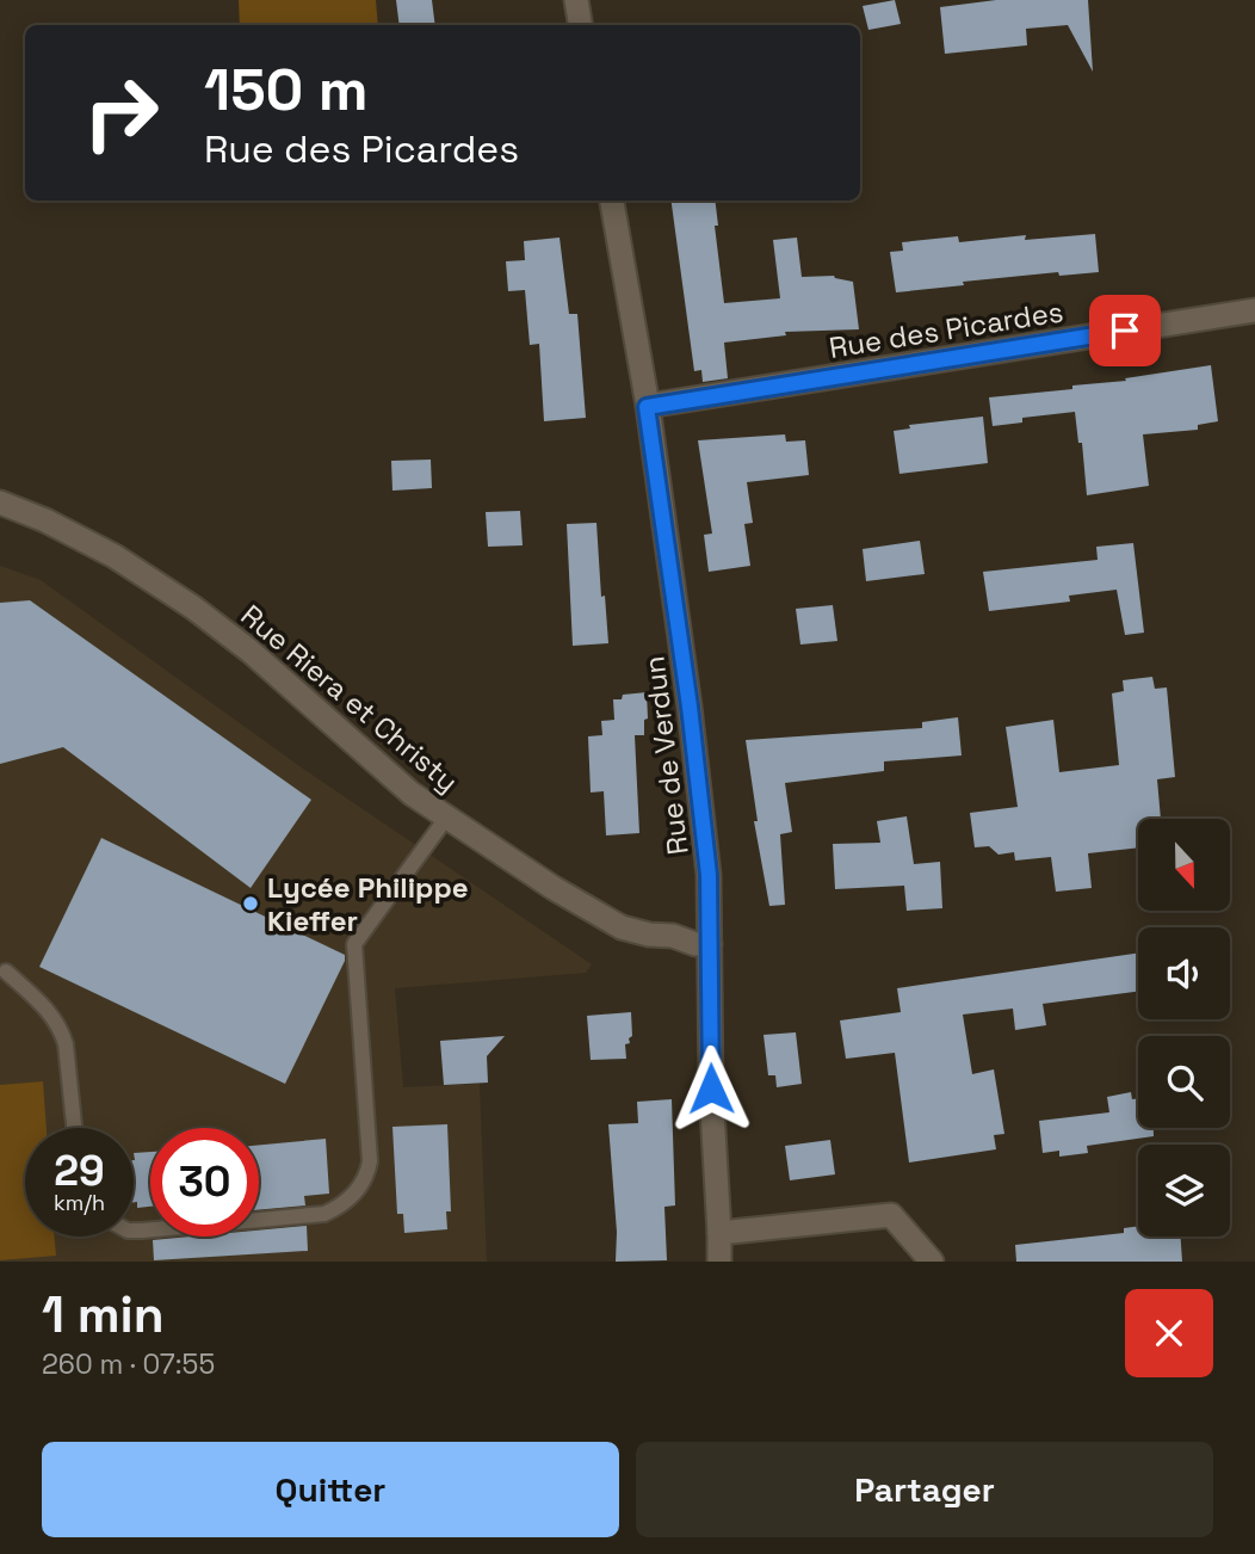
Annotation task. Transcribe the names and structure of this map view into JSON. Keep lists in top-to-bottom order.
{
  "streets": {
    "street": ["Rue des Picardes", "Rue Riera et Christy", "Rue de Verdun"]
  },
  "crossings": [
    ["Rue des Picardes", "Rue de Verdun"],
    ["Rue Riera et Christy", "Rue de Verdun"]
  ],
  "places": ["Lycée Philippe Kieffer"],
  "north": "bottom",
  "page": {
    "turn": ["150 m", "Rue des Picardes"],
    "speed": "29 km/h",
    "limit": "30",
    "heading": ["1 min", "260 m · 07:55"],
    "buttons": ["Quitter", "Partager"]
  }
}
